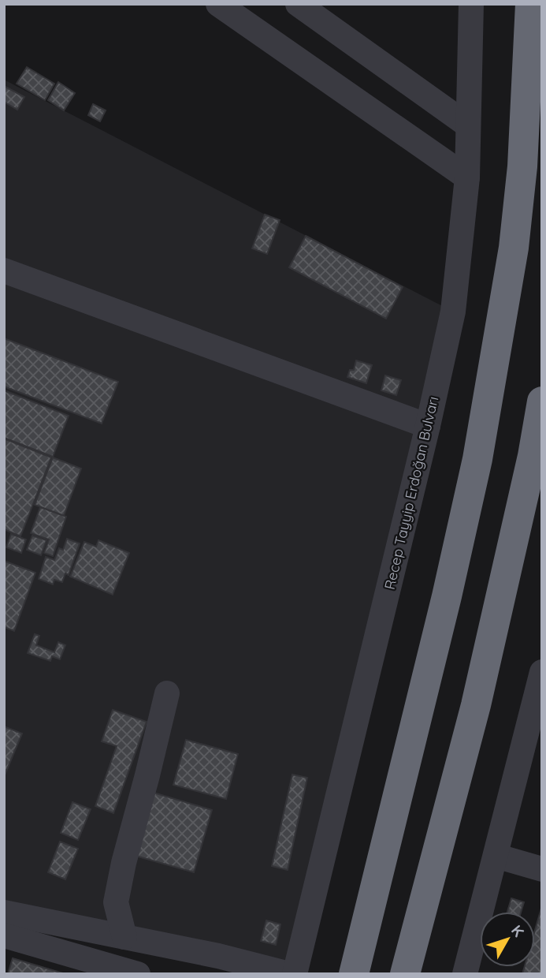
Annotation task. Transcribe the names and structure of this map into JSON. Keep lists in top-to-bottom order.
{
  "streets": {
    "street": ["Recep Tayyip Erdoğan Bulvarı"]
  },
  "north": "top right"
}
